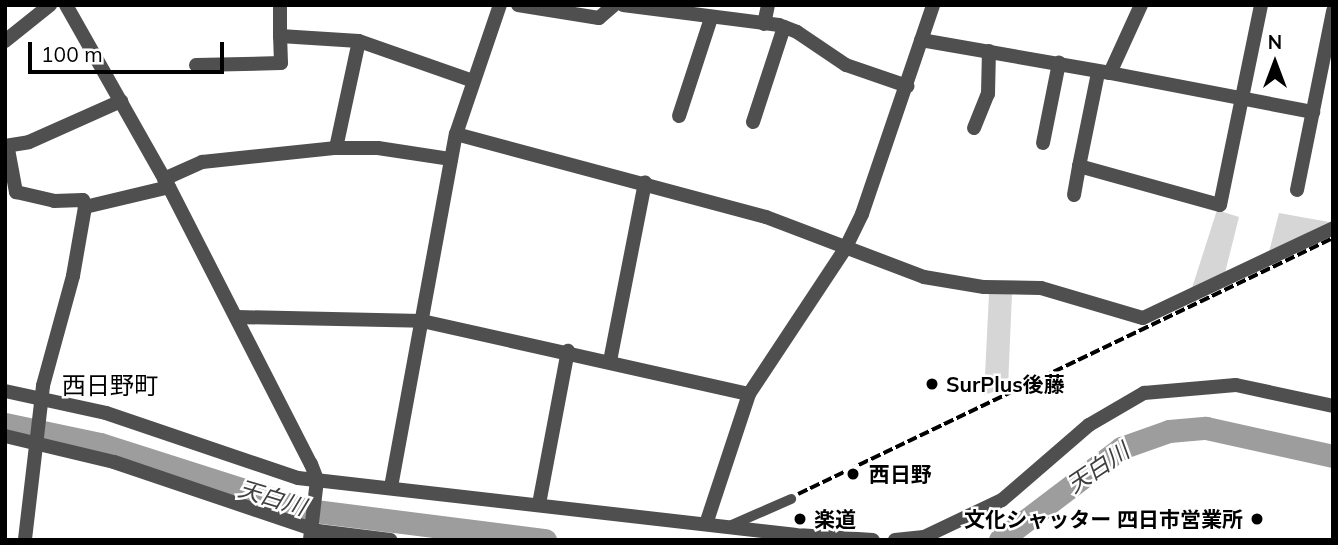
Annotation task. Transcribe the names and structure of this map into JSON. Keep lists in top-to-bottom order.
{
  "districts": ["西日野町"],
  "water": ["天白川"],
  "places": [
    "SurPlus後藤",
    "西日野",
    "楽道",
    "文化シャッター 四日市営業所"
  ],
  "scale_bar": "100 m",
  "north": "top"
}
